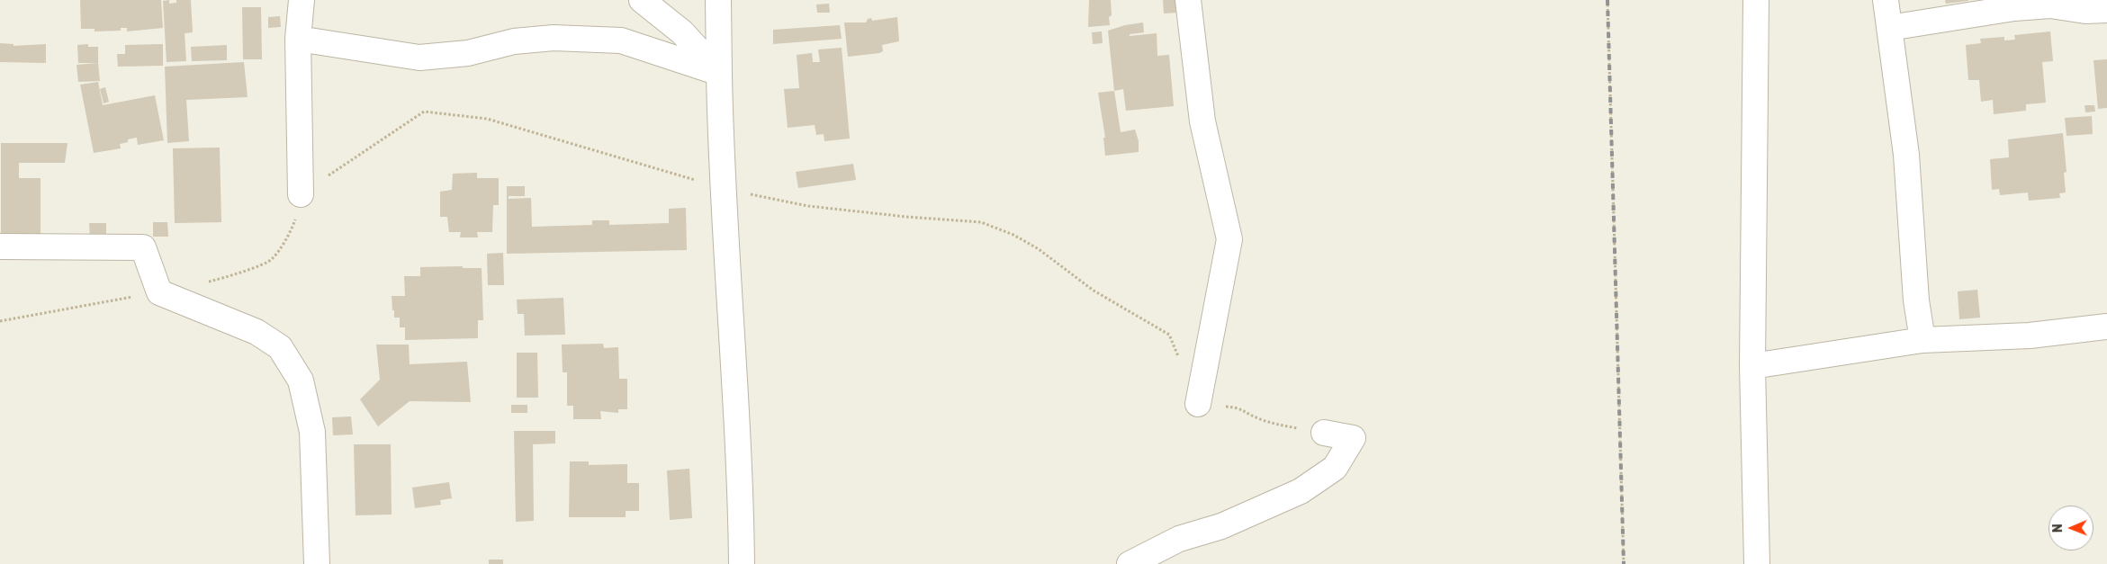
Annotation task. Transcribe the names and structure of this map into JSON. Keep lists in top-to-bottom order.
{
  "north": "left"
}
